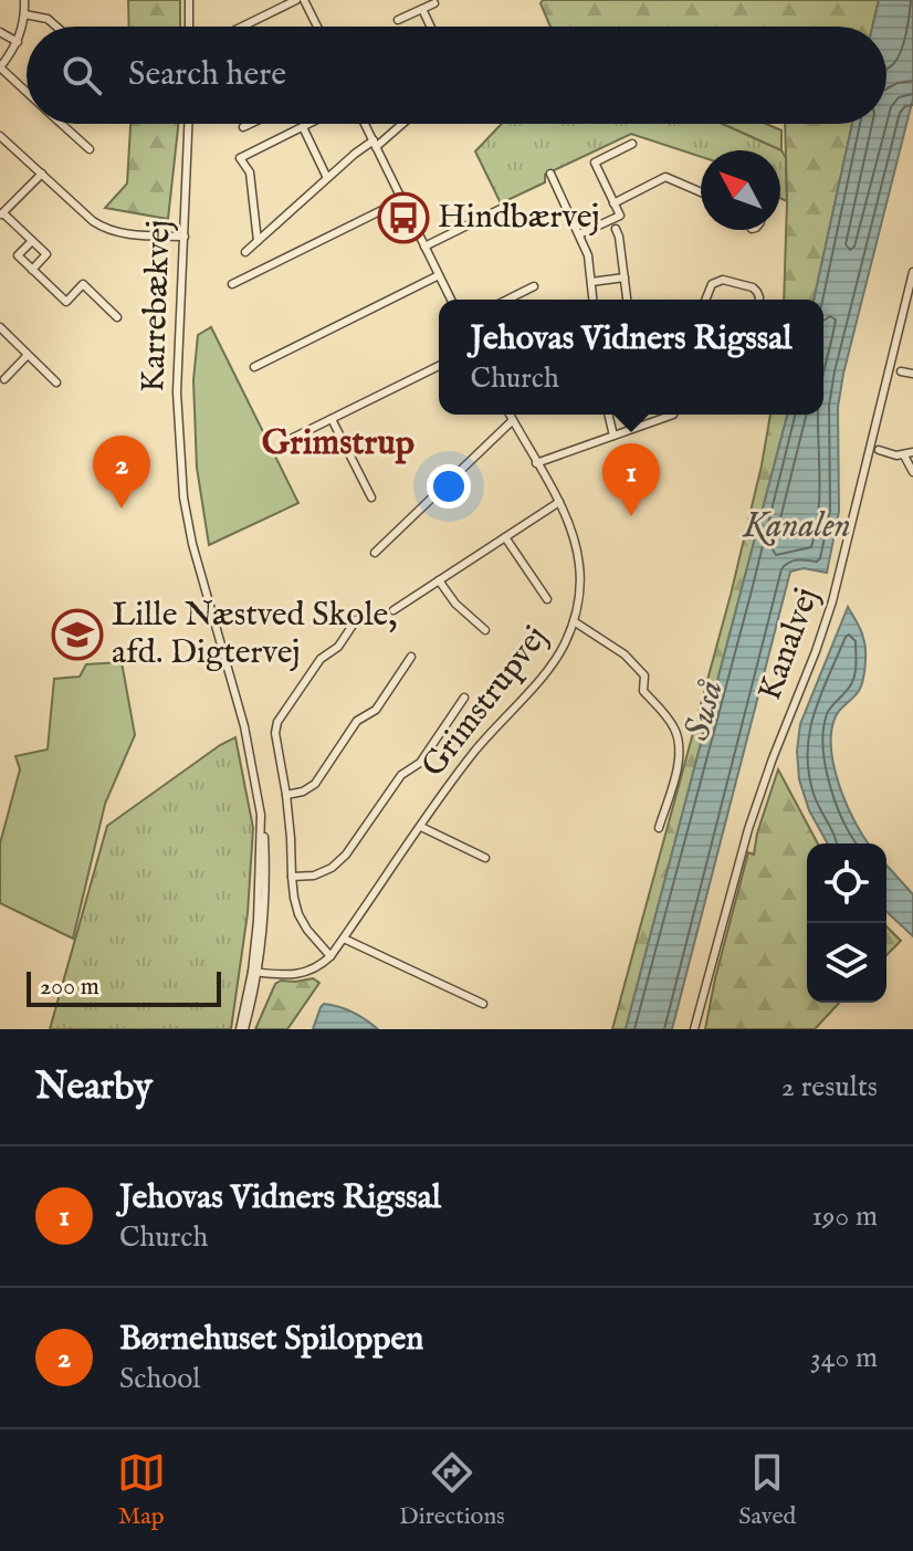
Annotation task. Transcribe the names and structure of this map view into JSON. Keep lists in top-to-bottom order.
{
  "streets": {
    "street": ["Karrebækvej", "Kanalvej", "Grimstrupvej"]
  },
  "crossings": [
    ["Karrebækvej", "Grimstrupvej"]
  ],
  "districts": ["Grimstrup"],
  "water": ["Kanalen", "Suså"],
  "places": {
    "bus stop": ["Hindbærvej"],
    "school or university": ["Lille Næstved Skole, afd. Digtervej"]
  },
  "scale_bar": "200 m",
  "north": "top left",
  "page": {
    "search": "Search here",
    "popup": ["Jehovas Vidners Rigssal", "Church"],
    "pins": ["2", "1"],
    "scale": "200 m",
    "heading": ["Nearby", "2 results"],
    "list": [
      {
        "mark": "1",
        "name": "Jehovas Vidners Rigssal",
        "note": "Church",
        "value": "190 m"
      },
      {
        "mark": "2",
        "name": "Børnehuset Spiloppen",
        "note": "School",
        "value": "340 m"
      }
    ],
    "nav": ["Map", "Directions", "Saved"]
  }
}
